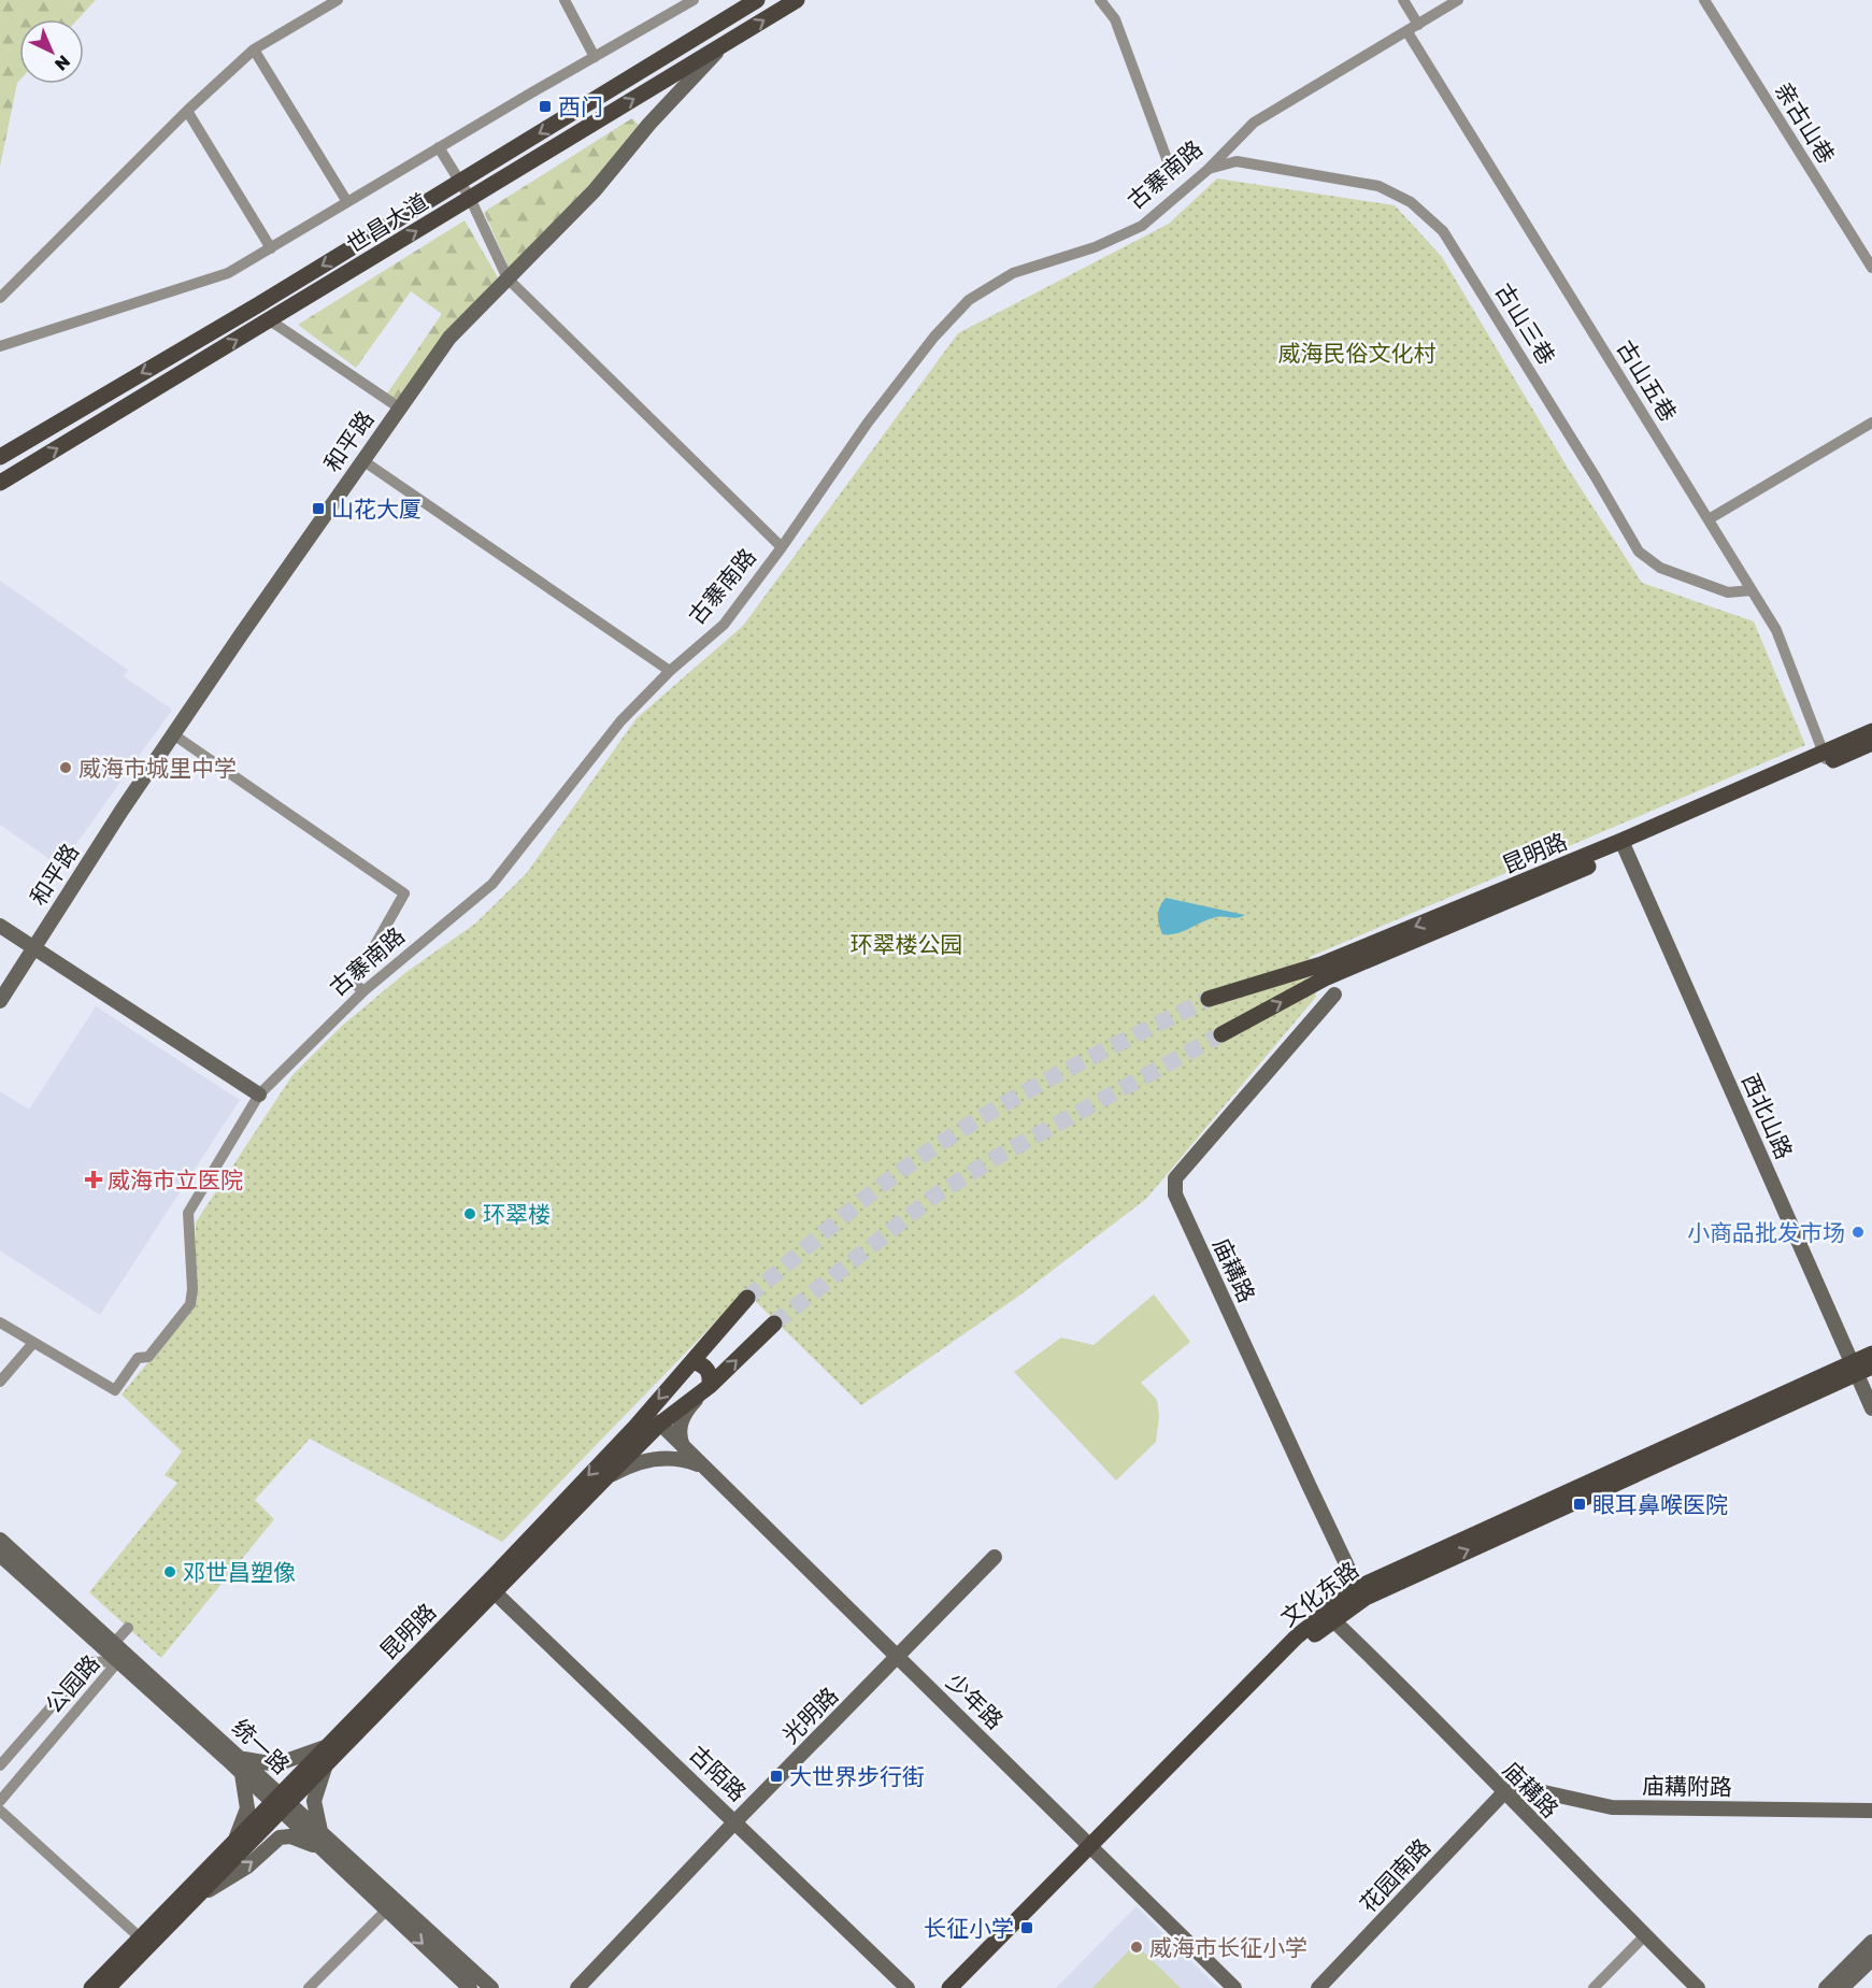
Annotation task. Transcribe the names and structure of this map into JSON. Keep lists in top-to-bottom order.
{
  "streets": {
    "main road": ["世昌大道", "昆明路", "文化东路"],
    "street": [
      "亲古山巷",
      "古寨南路",
      "古山三巷",
      "古山五巷",
      "和平路",
      "西北山路",
      "庙耩路",
      "公园路",
      "少年路",
      "光明路",
      "统一路",
      "古陌路",
      "庙耩附路",
      "花园南路"
    ]
  },
  "crossings": [
    ["古寨南路", "古山三巷"],
    ["古寨南路", "古山五巷"],
    ["世昌大道", "和平路"],
    ["古山三巷", "古山五巷"],
    ["古山五巷", "昆明路"],
    ["昆明路", "西北山路"],
    ["昆明路", "少年路"],
    ["昆明路", "统一路"],
    ["昆明路", "古陌路"],
    ["西北山路", "文化东路"],
    ["庙耩路", "文化东路"],
    ["庙耩路", "庙耩附路"],
    ["庙耩路", "花园南路"],
    ["文化东路", "少年路"],
    ["公园路", "统一路"],
    ["少年路", "光明路"],
    ["光明路", "古陌路"],
    ["庙耩附路", "花园南路"]
  ],
  "parks": ["威海民俗文化村", "环翠楼公园"],
  "places": {
    "transit": [
      "西门",
      "山花大厦",
      "眼耳鼻喉医院",
      "大世界步行街",
      "长征小学"
    ],
    "other": [
      "威海市城里中学",
      "环翠楼",
      "小商品批发市场",
      "邓世昌塑像",
      "威海市长征小学"
    ],
    "health": ["威海市立医院"]
  },
  "north": "bottom right"
}
